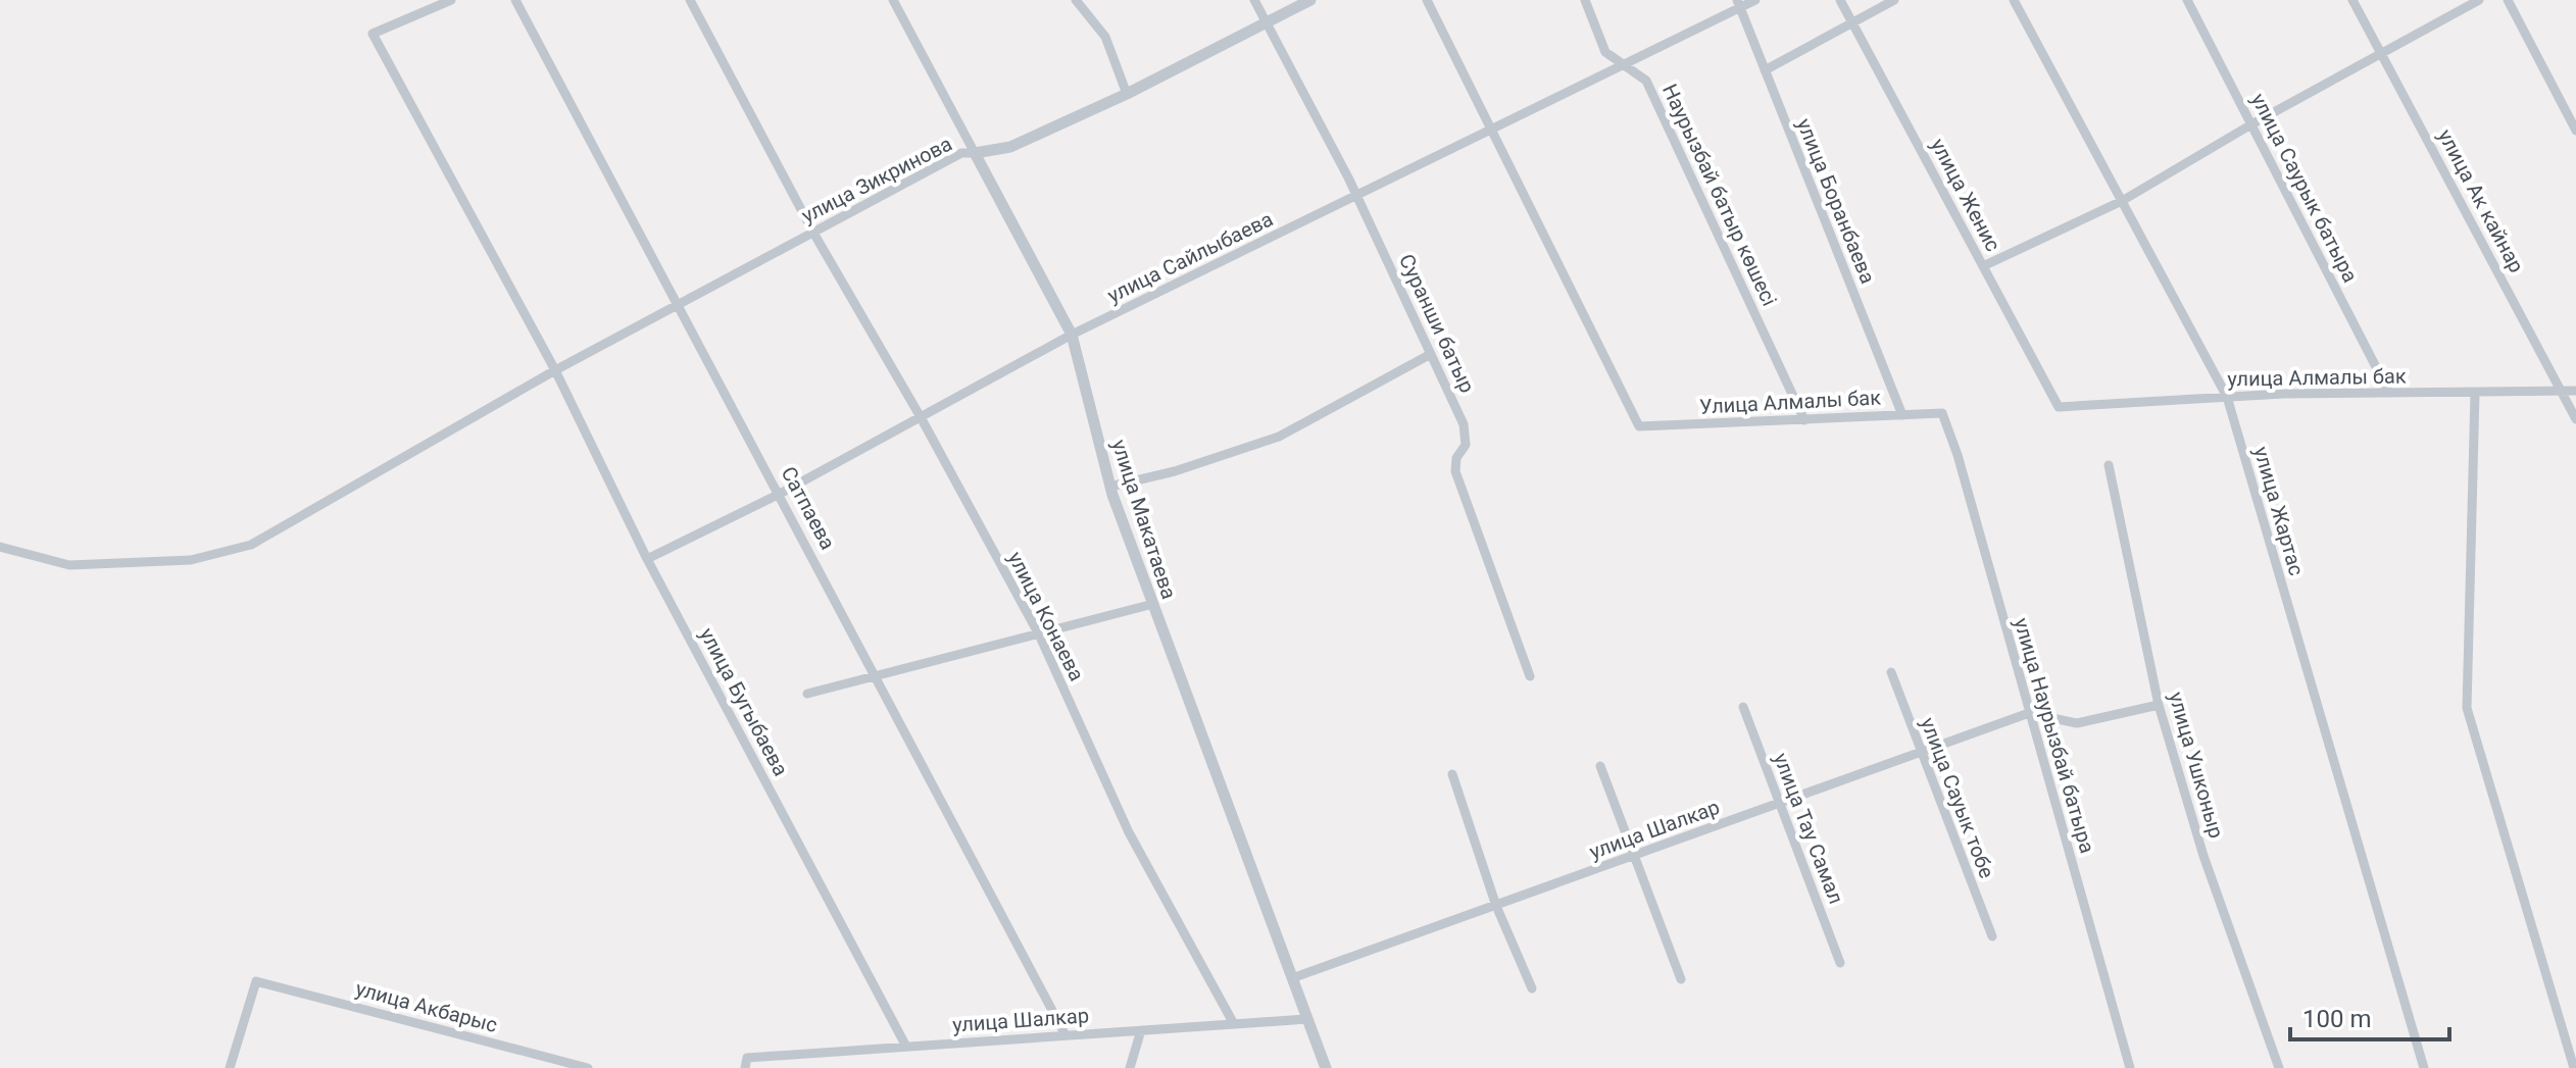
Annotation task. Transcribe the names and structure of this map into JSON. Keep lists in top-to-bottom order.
{
  "streets": {
    "street": [
      "улица Зикринова",
      "улица Саурык батыра",
      "Наурызбай батыр көшесі",
      "улица Женис",
      "улица Боранбаева",
      "улица Ак кайнар",
      "улица Сайлыбаева",
      "Суранши батыр",
      "улица Алмалы бак",
      "Улица Алмалы бак",
      "Сатпаева",
      "улица Жартас",
      "улица Макатаева",
      "улица Конаева",
      "улица Бугыбаева",
      "улица Наурызбай батыра",
      "улица Ушконыр",
      "улица Сауык тобе",
      "улица Тау Самал",
      "улица Шалкар",
      "улица Акбарыс"
    ]
  },
  "crossings": [
    ["улица Зикринова", "Суранши батыр"],
    ["улица Зикринова", "Сатпаева"],
    ["улица Зикринова", "улица Макатаева"],
    ["улица Зикринова", "улица Конаева"],
    ["улица Зикринова", "улица Бугыбаева"],
    ["улица Саурык батыра", "улица Алмалы бак"],
    ["Наурызбай батыр көшесі", "улица Сайлыбаева"],
    ["Наурызбай батыр көшесі", "Улица Алмалы бак"],
    ["улица Женис", "улица Алмалы бак"],
    ["улица Боранбаева", "улица Сайлыбаева"],
    ["улица Боранбаева", "Улица Алмалы бак"],
    ["улица Ак кайнар", "улица Алмалы бак"],
    ["улица Сайлыбаева", "Суранши батыр"],
    ["улица Сайлыбаева", "Улица Алмалы бак"],
    ["улица Сайлыбаева", "Сатпаева"],
    ["улица Сайлыбаева", "улица Макатаева"],
    ["улица Сайлыбаева", "улица Конаева"],
    ["улица Сайлыбаева", "улица Бугыбаева"],
    ["улица Алмалы бак", "улица Жартас"],
    ["Улица Алмалы бак", "улица Наурызбай батыра"],
    ["Сатпаева", "улица Шалкар"],
    ["улица Макатаева", "улица Шалкар"],
    ["улица Конаева", "улица Шалкар"],
    ["улица Бугыбаева", "улица Шалкар"],
    ["улица Наурызбай батыра", "улица Шалкар"],
    ["улица Сауык тобе", "улица Шалкар"],
    ["улица Тау Самал", "улица Шалкар"]
  ],
  "scale_bar": "100 m"
}
